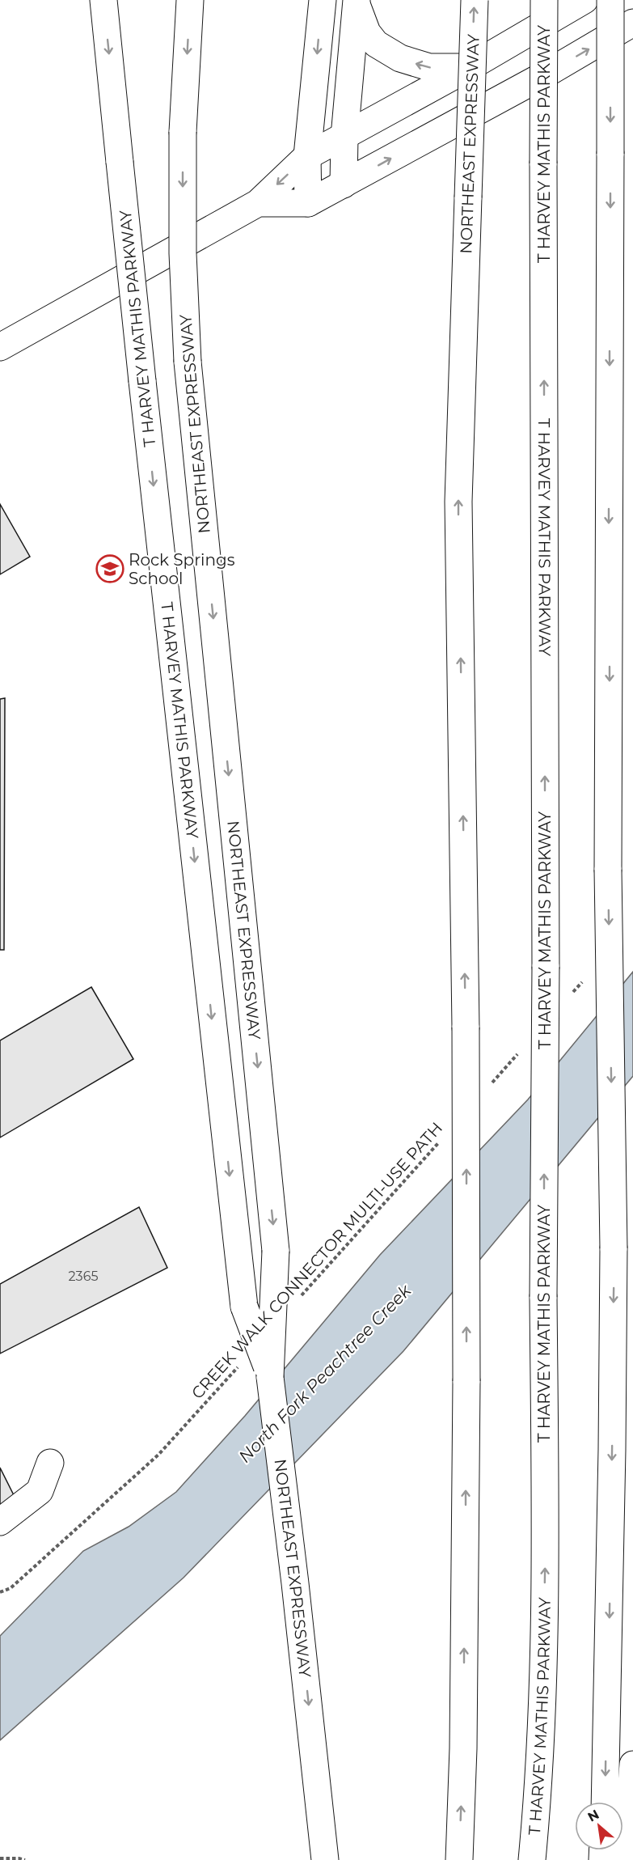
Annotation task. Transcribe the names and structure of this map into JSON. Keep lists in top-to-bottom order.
{
  "streets": {
    "main road": ["NORTHEAST EXPRESSWAY", "T HARVEY MATHIS PARKWAY"],
    "path": ["CREEK WALK CONNECTOR MULTI-USE PATH"]
  },
  "crossings": [
    ["NORTHEAST EXPRESSWAY", "T HARVEY MATHIS PARKWAY"]
  ],
  "water": ["North Fork Peachtree Creek"],
  "places": {
    "school or university": ["Rock Springs School"]
  },
  "house_numbers": ["2365"],
  "north": "top left"
}
